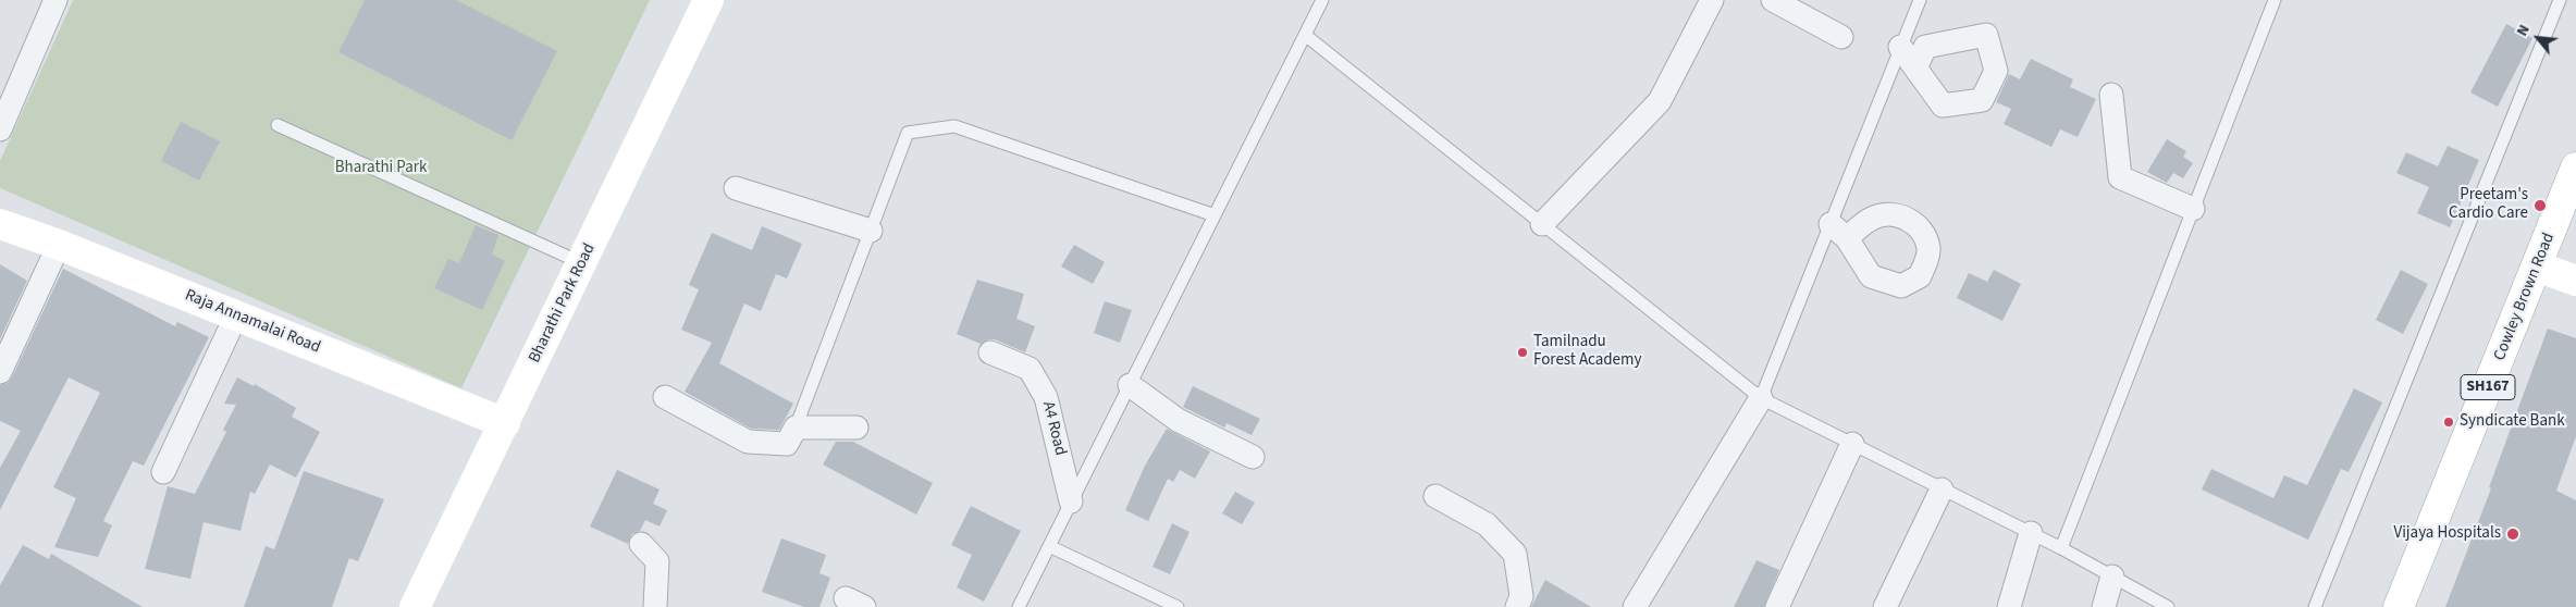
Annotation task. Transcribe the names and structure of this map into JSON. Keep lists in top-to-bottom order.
{
  "streets": {
    "main road": [
      "Cowley Brown Road",
      "Bharathi Park Road",
      "Raja Annamalai Road",
      "SH167"
    ],
    "street": ["A4 Road"]
  },
  "crossings": [
    ["Bharathi Park Road", "Raja Annamalai Road"]
  ],
  "parks": ["Bharathi Park"],
  "places": [
    "Preetam's Cardio Care",
    "Tamilnadu Forest Academy",
    "Syndicate Bank",
    "Vijaya Hospitals"
  ],
  "north": "top left"
}
